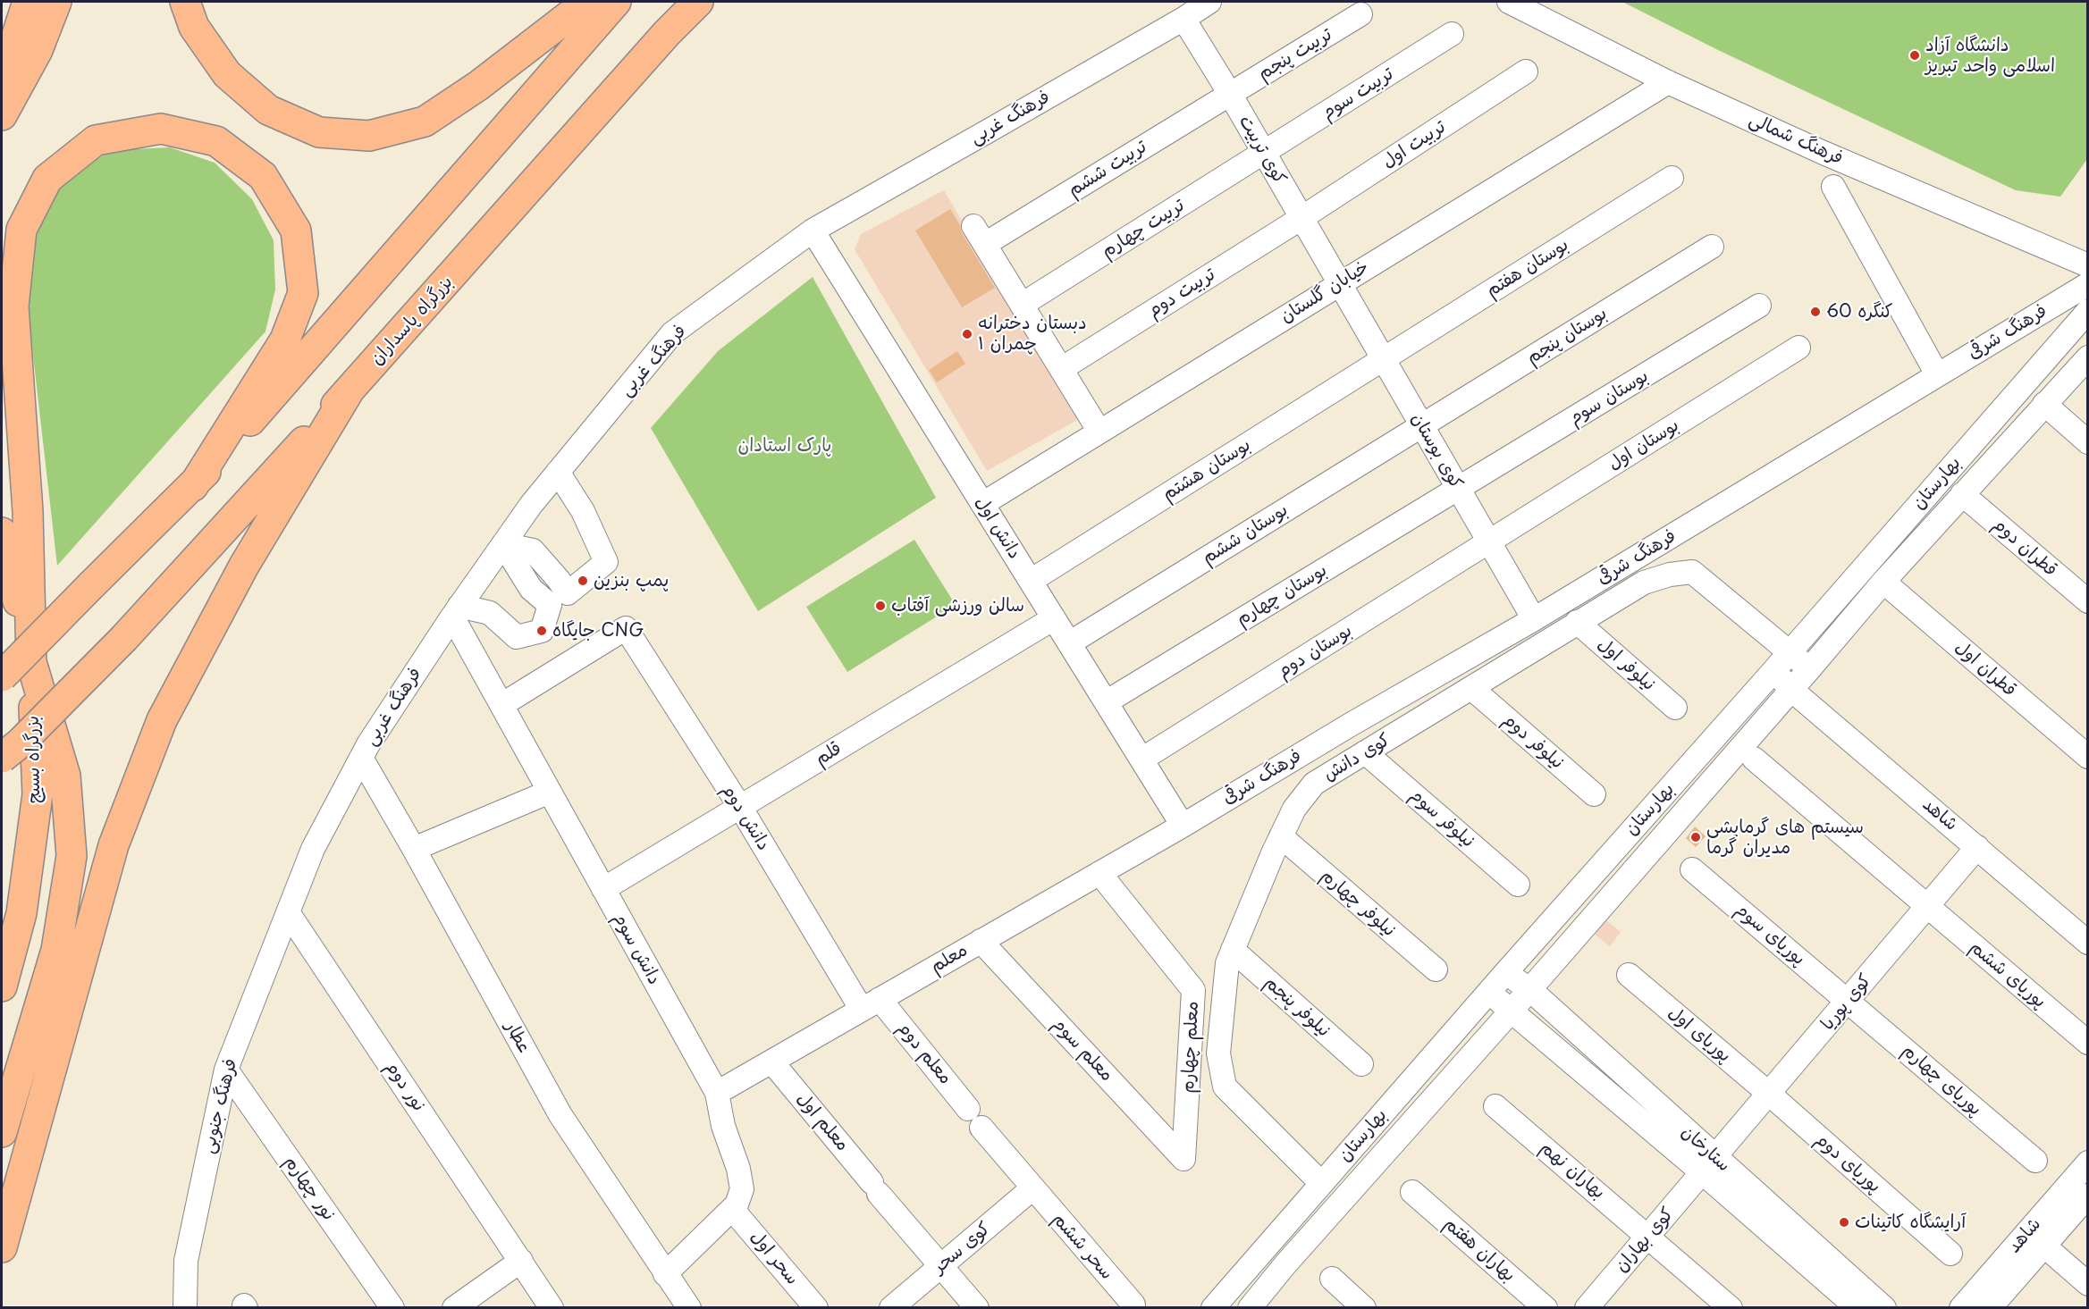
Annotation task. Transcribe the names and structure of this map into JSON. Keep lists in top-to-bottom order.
{
  "streets": {
    "highway": ["بزرگراه پاسداران", "بزرگراه بسیج"],
    "street": [
      "تربیت پنجم",
      "تربیت سوم",
      "فرهنگ غربی",
      "فرهنگ شمالی",
      "تربیت اول",
      "کوی تربیت",
      "تربیت ششم",
      "تربیت چهارم",
      "بوستان هفتم",
      "خیابان گلستان",
      "تربیت دوم",
      "فرهنگ شرقی",
      "بوستان پنجم",
      "بوستان سوم",
      "بوستان اول",
      "کوی بوستان",
      "بوستان هشتم",
      "بهارستان",
      "دانش اول",
      "بوستان ششم",
      "قطران دوم",
      "بوستان چهارم",
      "بوستان دوم",
      "نیلوفر اول",
      "قطران اول",
      "نیلوفر دوم",
      "قلم",
      "کوی دانش",
      "شاهد",
      "دانش دوم",
      "نیلوفر سوم",
      "نیلوفر چهارم",
      "پوریای سوم",
      "دانش سوم",
      "معلم",
      "پوریای ششم",
      "کوی پوریا",
      "نیلوفر پنجم",
      "پوریای اول",
      "عطار",
      "معلم چهارم",
      "معلم سوم",
      "معلم دوم",
      "پوریای چهارم",
      "نور دوم",
      "فرهنگ جنوبی",
      "معلم اول",
      "ستارخان",
      "پوریای دوم",
      "بهاران نهم",
      "نور چهارم",
      "کوی بهاران",
      "سحر ششم",
      "کوی سحر",
      "بهاران هفتم",
      "سحر اول"
    ]
  },
  "crossings": [
    ["تربیت پنجم", "کوی تربیت"],
    ["تربیت پنجم", "تربیت ششم"],
    ["تربیت سوم", "کوی تربیت"],
    ["تربیت سوم", "تربیت چهارم"],
    ["فرهنگ غربی", "کوی تربیت"],
    ["فرهنگ غربی", "دانش اول"],
    ["فرهنگ غربی", "دانش سوم"],
    ["فرهنگ غربی", "عطار"],
    ["فرهنگ غربی", "نور دوم"],
    ["فرهنگ غربی", "فرهنگ جنوبی"],
    ["فرهنگ شمالی", "خیابان گلستان"],
    ["تربیت اول", "کوی تربیت"],
    ["تربیت اول", "تربیت دوم"],
    ["کوی تربیت", "تربیت ششم"],
    ["کوی تربیت", "تربیت چهارم"],
    ["کوی تربیت", "خیابان گلستان"],
    ["کوی تربیت", "تربیت دوم"],
    ["کوی تربیت", "کوی بوستان"],
    ["تربیت ششم", "تربیت چهارم"],
    ["بوستان هفتم", "کوی بوستان"],
    ["بوستان هفتم", "بوستان هشتم"],
    ["خیابان گلستان", "کوی بوستان"],
    ["خیابان گلستان", "دانش اول"],
    ["فرهنگ شرقی", "کوی بوستان"],
    ["فرهنگ شرقی", "دانش اول"],
    ["فرهنگ شرقی", "معلم"],
    ["بوستان پنجم", "کوی بوستان"],
    ["بوستان پنجم", "بوستان ششم"],
    ["بوستان سوم", "کوی بوستان"],
    ["بوستان سوم", "بوستان چهارم"],
    ["بوستان اول", "کوی بوستان"],
    ["بوستان اول", "بوستان دوم"],
    ["کوی بوستان", "بوستان هشتم"],
    ["کوی بوستان", "بوستان ششم"],
    ["کوی بوستان", "بوستان چهارم"],
    ["کوی بوستان", "بوستان دوم"],
    ["بوستان هشتم", "دانش اول"],
    ["بهارستان", "قطران دوم"],
    ["بهارستان", "قطران اول"],
    ["بهارستان", "کوی دانش"],
    ["بهارستان", "شاهد"],
    ["بهارستان", "ستارخان"],
    ["دانش اول", "بوستان ششم"],
    ["دانش اول", "بوستان چهارم"],
    ["دانش اول", "بوستان دوم"],
    ["دانش اول", "قلم"],
    ["دانش اول", "معلم"],
    ["نیلوفر اول", "کوی دانش"],
    ["نیلوفر دوم", "کوی دانش"],
    ["قلم", "دانش دوم"],
    ["قلم", "دانش سوم"],
    ["کوی دانش", "نیلوفر سوم"],
    ["کوی دانش", "نیلوفر چهارم"],
    ["کوی دانش", "نیلوفر پنجم"],
    ["شاهد", "کوی پوریا"],
    ["دانش دوم", "دانش سوم"],
    ["دانش دوم", "معلم"],
    ["دانش دوم", "معلم دوم"],
    ["پوریای سوم", "کوی پوریا"],
    ["پوریای سوم", "پوریای چهارم"],
    ["دانش سوم", "معلم"],
    ["دانش سوم", "عطار"],
    ["دانش سوم", "سحر اول"],
    ["معلم", "معلم چهارم"],
    ["معلم", "معلم سوم"],
    ["معلم", "معلم دوم"],
    ["معلم", "معلم اول"],
    ["پوریای ششم", "کوی پوریا"],
    ["کوی پوریا", "پوریای اول"],
    ["کوی پوریا", "پوریای چهارم"],
    ["کوی پوریا", "ستارخان"],
    ["کوی پوریا", "پوریای دوم"],
    ["کوی پوریا", "کوی بهاران"],
    ["پوریای اول", "پوریای دوم"],
    ["معلم چهارم", "معلم سوم"],
    ["نور دوم", "فرهنگ جنوبی"],
    ["فرهنگ جنوبی", "نور چهارم"],
    ["معلم اول", "کوی سحر"],
    ["ستارخان", "کوی بهاران"],
    ["بهاران نهم", "کوی بهاران"],
    ["سحر ششم", "کوی سحر"]
  ],
  "parks": ["پارک استادان"],
  "places": [
    "دانشگاه آزاد اسلامی واحد تبریز",
    "کنگره 60",
    "دبستان دخترانه چمران ۱",
    "پمپ بنزین",
    "سالن ورزشی آفتاب",
    "جایگاه CNG",
    "سیستم های گرمایشی مدیران گرما",
    "آرایشگاه کاتینات"
  ]
}
